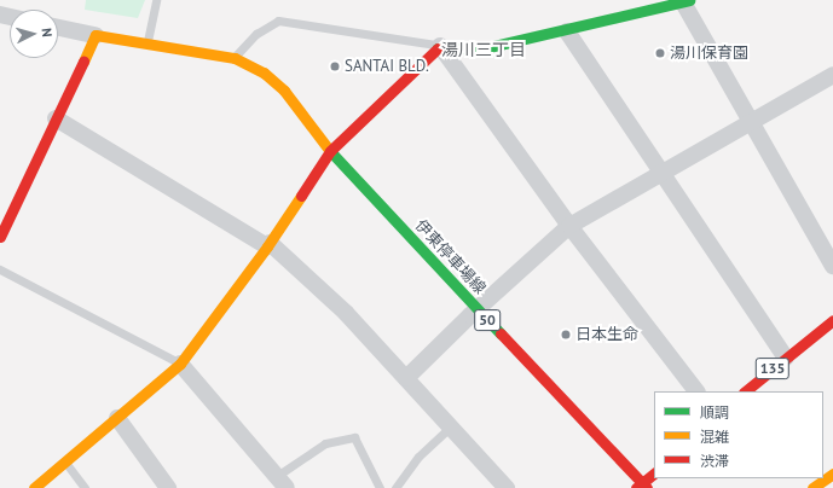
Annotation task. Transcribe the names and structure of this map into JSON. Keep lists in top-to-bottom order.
{
  "streets": {
    "main road": ["伊東停車場線", "50", "135"]
  },
  "districts": ["湯川三丁目"],
  "places": ["湯川保育園", "SANTAI BLD.", "日本生命"],
  "legend": ["順調", "混雑", "渋滞"],
  "north": "right"
}
